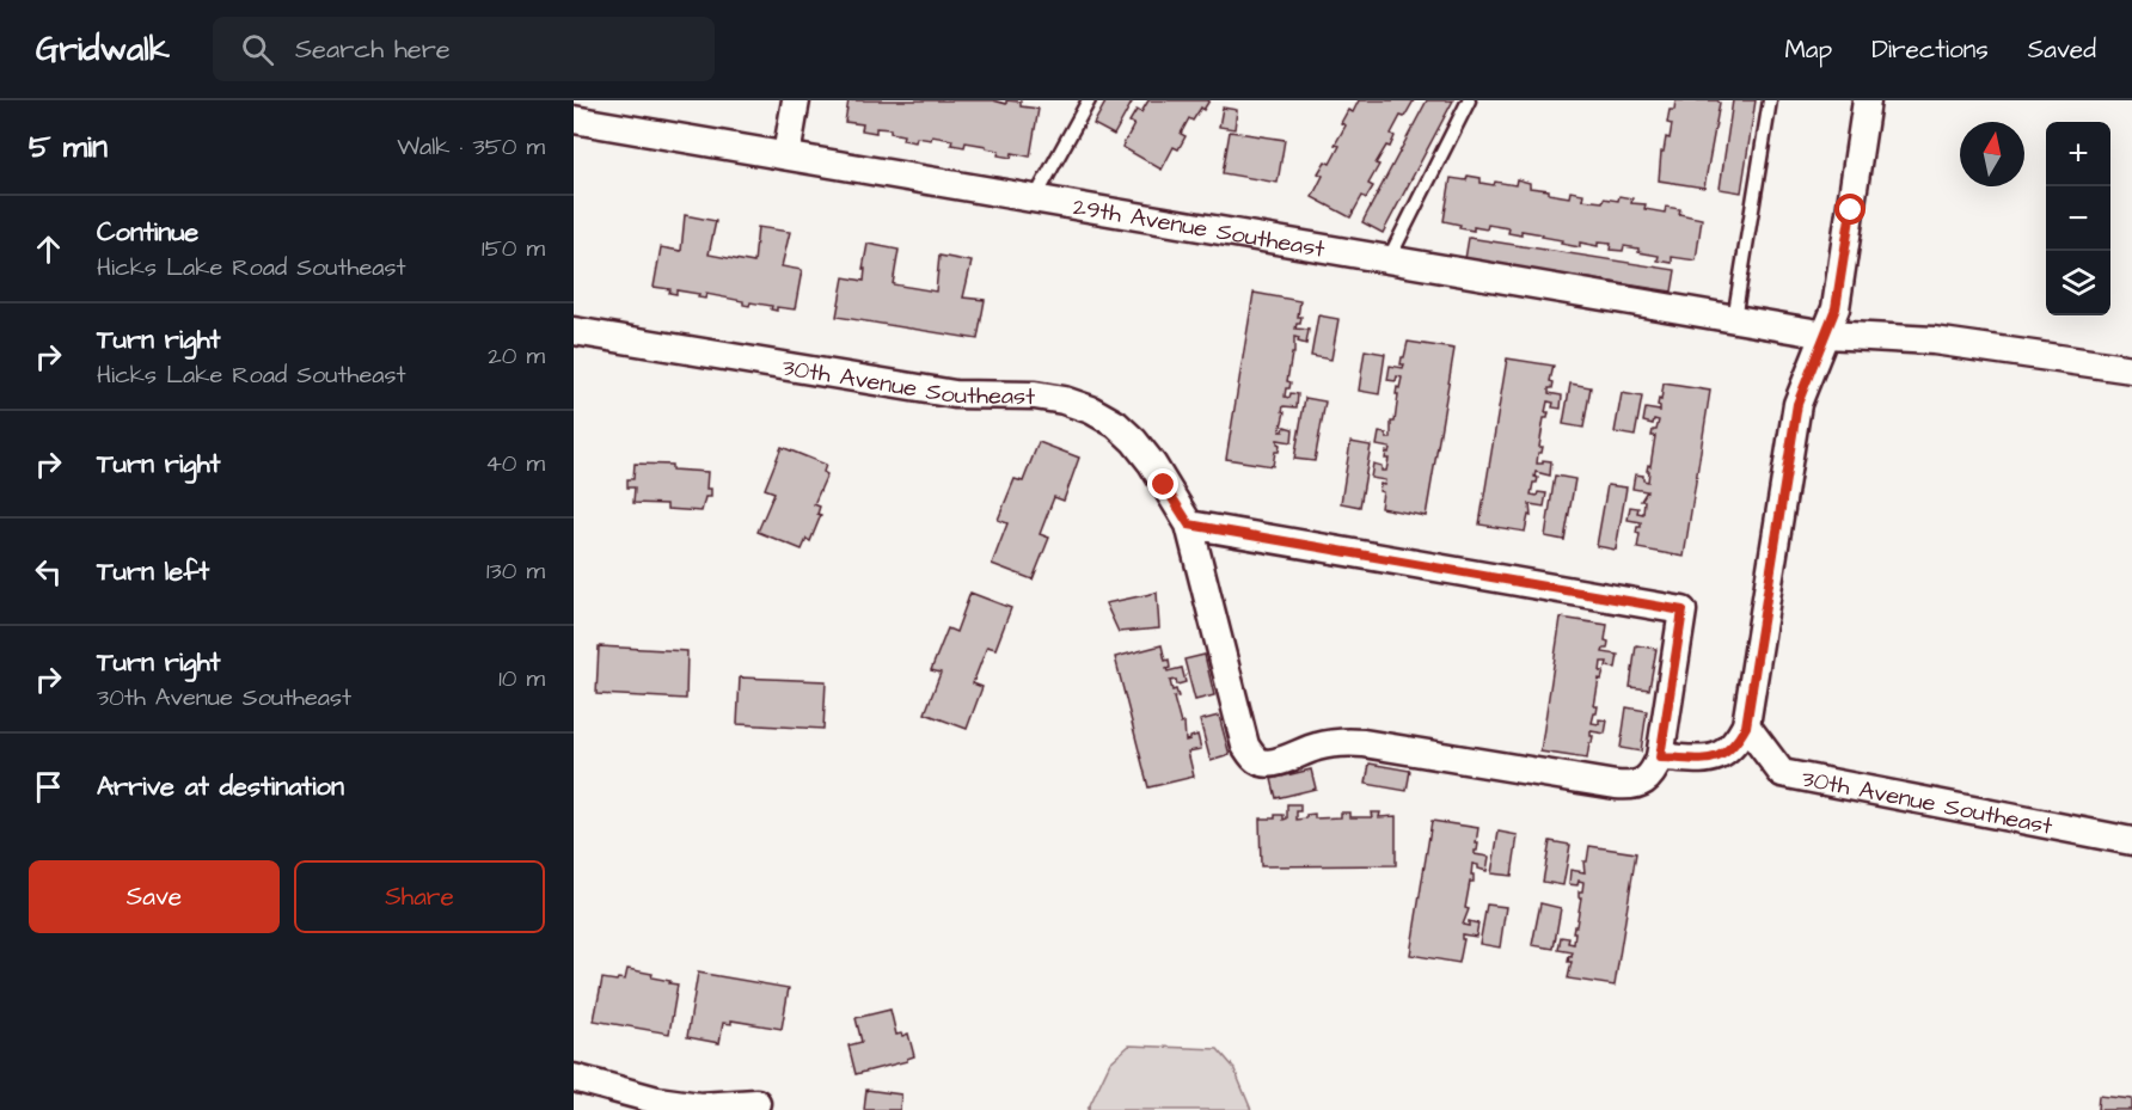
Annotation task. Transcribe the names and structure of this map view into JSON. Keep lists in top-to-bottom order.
{
  "streets": {
    "street": ["29th Avenue Southeast", "30th Avenue Southeast"]
  },
  "north": "top",
  "page": {
    "header": "Gridwalk",
    "search": "Search here",
    "nav": ["Map", "Directions", "Saved"],
    "heading": ["5 min", "Walk · 350 m"],
    "map_buttons": ["+", "−"],
    "list": [
      ["Continue", "Hicks Lake Road Southeast", "150 m"],
      ["Turn right", "Hicks Lake Road Southeast", "20 m"],
      ["Turn right", "40 m"],
      ["Turn left", "130 m"],
      ["Turn right", "30th Avenue Southeast", "10 m"],
      "Arrive at destination"
    ],
    "buttons": ["Save", "Share"]
  }
}
